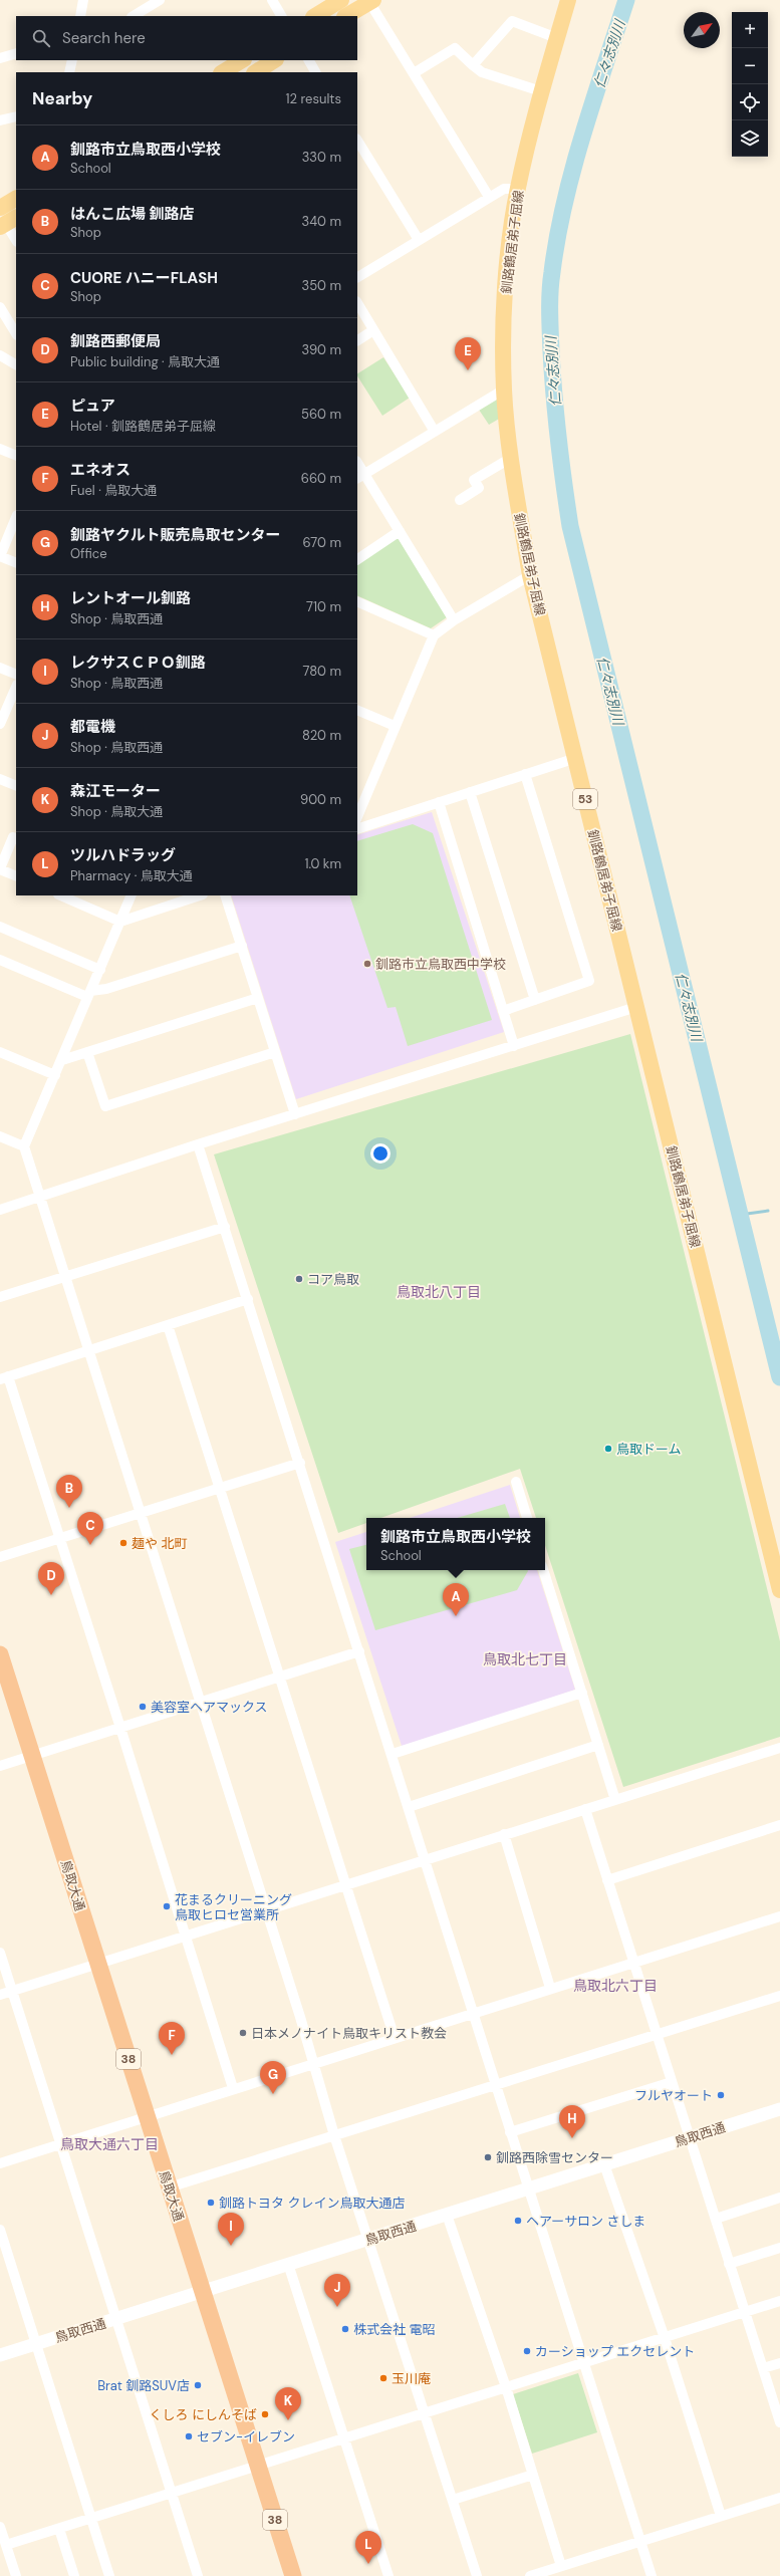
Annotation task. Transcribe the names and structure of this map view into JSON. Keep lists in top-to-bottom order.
{
  "streets": {
    "highway": ["鳥取大通", "38"],
    "main road": ["釧路鶴居弟子屈線", "53"],
    "street": ["鳥取西通"]
  },
  "crossings": [
    ["鳥取大通", "鳥取西通"]
  ],
  "districts": [
    "鳥取北八丁目",
    "鳥取北七丁目",
    "鳥取北六丁目",
    "鳥取大通六丁目"
  ],
  "water": ["仁々志別川"],
  "places": [
    "釧路市立鳥取西中学校",
    "コア鳥取",
    "鳥取ドーム",
    "麺や 北町",
    "美容室ヘアマックス",
    "花まるクリーニング 鳥取ヒロセ営業所",
    "日本メノナイト鳥取キリスト教会",
    "フルヤオート",
    "釧路西除雪センター",
    "釧路トヨタ クレイン鳥取大通店",
    "ヘアーサロン さしま",
    "株式会社 電昭",
    "カーショップ エクセレント",
    "玉川庵",
    "Brat 釧路SUV店",
    "くしろ にしんそば",
    "セブン-イレブン"
  ],
  "north": "top right",
  "page": {
    "map_buttons": ["+", "−"],
    "search": "Search here",
    "heading": ["Nearby", "12 results"],
    "list": [
      {
        "mark": "A",
        "name": "釧路市立鳥取西小学校",
        "note": "School",
        "value": "330 m"
      },
      {
        "mark": "B",
        "name": "はんこ広場 釧路店",
        "note": "Shop",
        "value": "340 m"
      },
      {
        "mark": "C",
        "name": "CUORE ハニーFLASH",
        "note": "Shop",
        "value": "350 m"
      },
      {
        "mark": "D",
        "name": "釧路西郵便局",
        "note": "Public building · 鳥取大通",
        "value": "390 m"
      },
      {
        "mark": "E",
        "name": "ピュア",
        "note": "Hotel · 釧路鶴居弟子屈線",
        "value": "560 m"
      },
      {
        "mark": "F",
        "name": "エネオス",
        "note": "Fuel · 鳥取大通",
        "value": "660 m"
      },
      {
        "mark": "G",
        "name": "釧路ヤクルト販売鳥取センター",
        "note": "Office",
        "value": "670 m"
      },
      {
        "mark": "H",
        "name": "レントオール釧路",
        "note": "Shop · 鳥取西通",
        "value": "710 m"
      },
      {
        "mark": "I",
        "name": "レクサスＣＰＯ釧路",
        "note": "Shop · 鳥取西通",
        "value": "780 m"
      },
      {
        "mark": "J",
        "name": "都電機",
        "note": "Shop · 鳥取西通",
        "value": "820 m"
      },
      {
        "mark": "K",
        "name": "森江モーター",
        "note": "Shop · 鳥取大通",
        "value": "900 m"
      },
      {
        "mark": "L",
        "name": "ツルハドラッグ",
        "note": "Pharmacy · 鳥取大通",
        "value": "1.0 km"
      }
    ],
    "pins": [
      "E",
      "B",
      "C",
      "D",
      "A",
      "F",
      "G",
      "H",
      "I",
      "J",
      "K",
      "L"
    ],
    "popup": ["釧路市立鳥取西小学校", "School"]
  }
}
